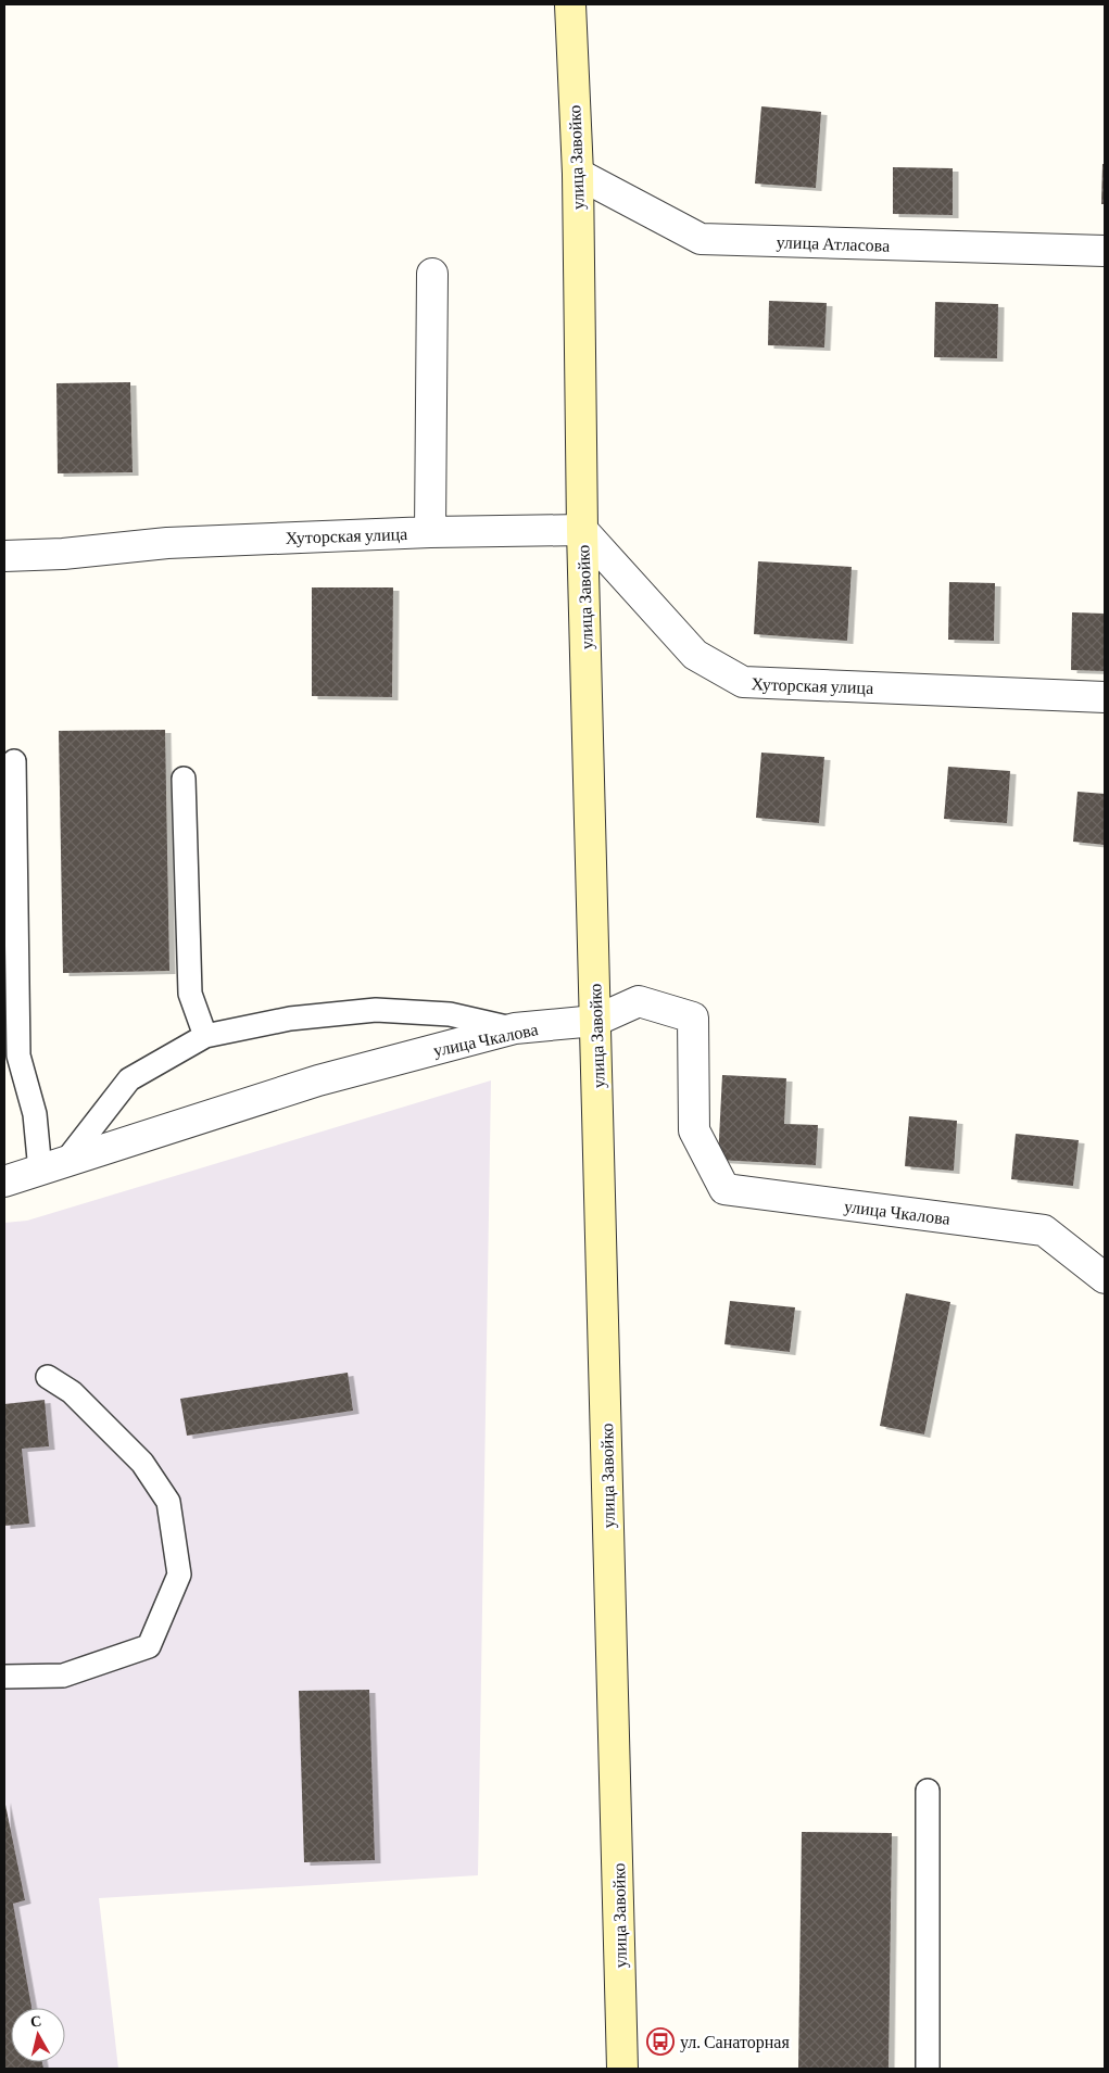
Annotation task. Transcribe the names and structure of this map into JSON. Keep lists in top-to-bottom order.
{
  "streets": {
    "main road": ["улица Завойко"],
    "street": ["улица Атласова", "Хуторская улица", "улица Чкалова"]
  },
  "crossings": [
    ["улица Завойко", "улица Атласова"],
    ["улица Завойко", "Хуторская улица"],
    ["улица Завойко", "улица Чкалова"]
  ],
  "places": {
    "bus stop": ["ул. Санаторная"]
  },
  "north": "top"
}
